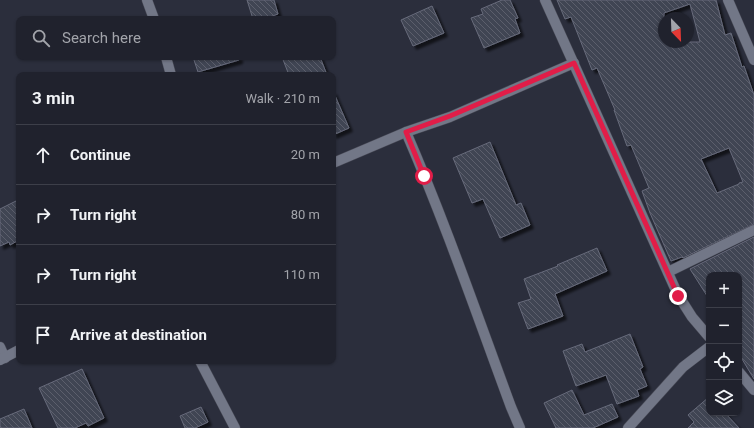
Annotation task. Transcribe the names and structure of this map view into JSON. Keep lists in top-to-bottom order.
{
  "north": "bottom right",
  "page": {
    "search": "Search here",
    "heading": ["3 min", "Walk · 210 m"],
    "list": [
      ["Continue", "20 m"],
      ["Turn right", "80 m"],
      ["Turn right", "110 m"],
      "Arrive at destination"
    ],
    "map_buttons": ["+", "−"]
  }
}
